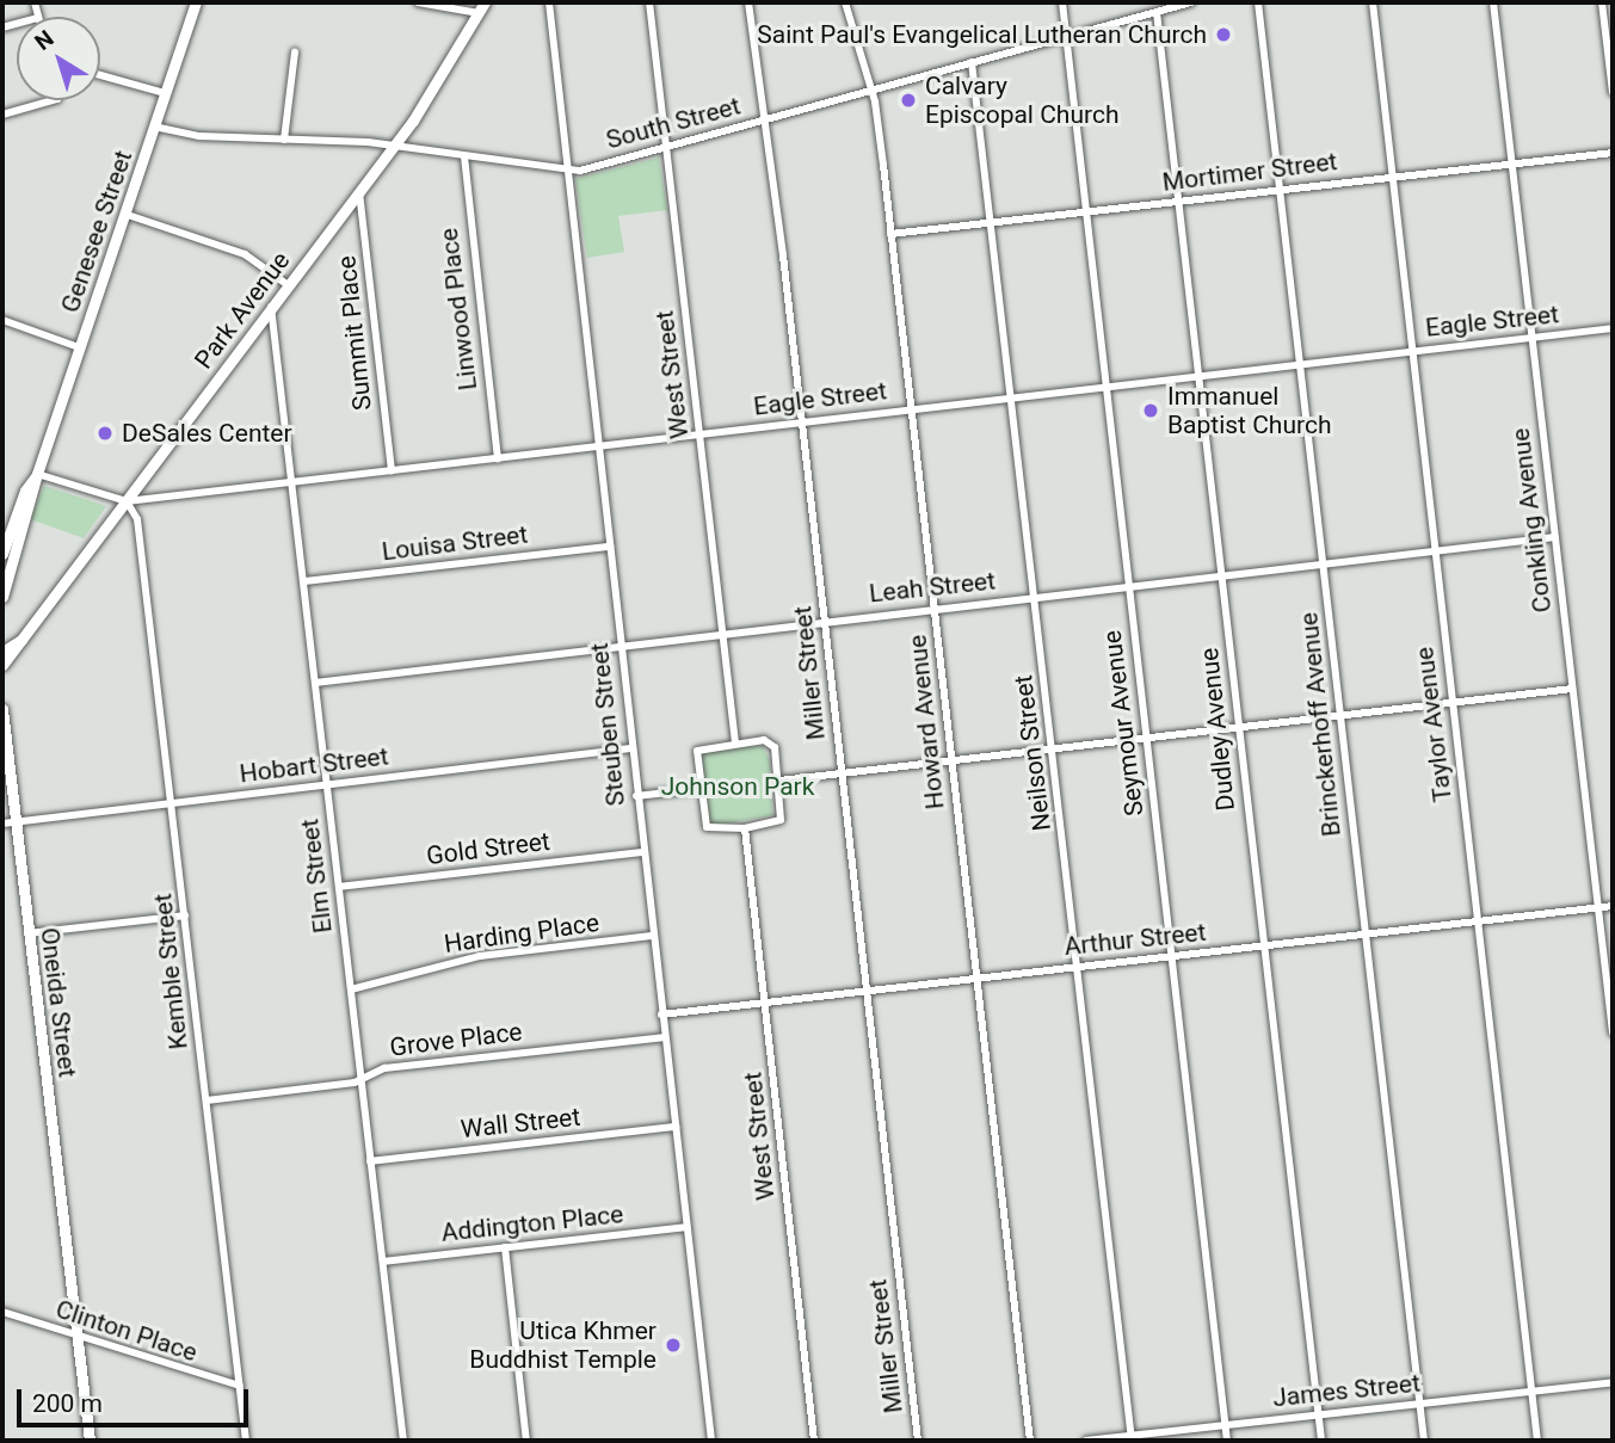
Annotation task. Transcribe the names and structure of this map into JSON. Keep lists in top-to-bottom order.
{
  "streets": {
    "street": [
      "South Street",
      "Mortimer Street",
      "Genesee Street",
      "Linwood Place",
      "Park Avenue",
      "Eagle Street",
      "Summit Place",
      "West Street",
      "Conkling Avenue",
      "Louisa Street",
      "Leah Street",
      "Miller Street",
      "Howard Avenue",
      "Seymour Avenue",
      "Steuben Street",
      "Brinckerhoff Avenue",
      "Taylor Avenue",
      "Dudley Avenue",
      "Neilson Street",
      "Hobart Street",
      "Gold Street",
      "Elm Street",
      "Harding Place",
      "Arthur Street",
      "Kemble Street",
      "Oneida Street",
      "Grove Place",
      "Wall Street",
      "Addington Place",
      "Clinton Place",
      "James Street"
    ]
  },
  "crossings": [
    ["South Street", "Genesee Street"],
    ["South Street", "Linwood Place"],
    ["South Street", "Park Avenue"],
    ["South Street", "West Street"],
    ["South Street", "Miller Street"],
    ["South Street", "Howard Avenue"],
    ["South Street", "Seymour Avenue"],
    ["South Street", "Steuben Street"],
    ["South Street", "Dudley Avenue"],
    ["South Street", "Neilson Street"],
    ["Mortimer Street", "Conkling Avenue"],
    ["Mortimer Street", "Howard Avenue"],
    ["Mortimer Street", "Seymour Avenue"],
    ["Mortimer Street", "Brinckerhoff Avenue"],
    ["Mortimer Street", "Taylor Avenue"],
    ["Mortimer Street", "Dudley Avenue"],
    ["Mortimer Street", "Neilson Street"],
    ["Genesee Street", "Eagle Street"],
    ["Linwood Place", "Eagle Street"],
    ["Park Avenue", "Eagle Street"],
    ["Park Avenue", "Summit Place"],
    ["Park Avenue", "Elm Street"],
    ["Park Avenue", "Kemble Street"],
    ["Eagle Street", "Summit Place"],
    ["Eagle Street", "West Street"],
    ["Eagle Street", "Conkling Avenue"],
    ["Eagle Street", "Miller Street"],
    ["Eagle Street", "Howard Avenue"],
    ["Eagle Street", "Seymour Avenue"],
    ["Eagle Street", "Steuben Street"],
    ["Eagle Street", "Brinckerhoff Avenue"],
    ["Eagle Street", "Taylor Avenue"],
    ["Eagle Street", "Dudley Avenue"],
    ["Eagle Street", "Neilson Street"],
    ["Eagle Street", "Elm Street"],
    ["Eagle Street", "Kemble Street"],
    ["West Street", "Leah Street"],
    ["West Street", "Arthur Street"],
    ["Conkling Avenue", "Leah Street"],
    ["Conkling Avenue", "Arthur Street"],
    ["Louisa Street", "Steuben Street"],
    ["Louisa Street", "Elm Street"],
    ["Leah Street", "Miller Street"],
    ["Leah Street", "Howard Avenue"],
    ["Leah Street", "Seymour Avenue"],
    ["Leah Street", "Steuben Street"],
    ["Leah Street", "Brinckerhoff Avenue"],
    ["Leah Street", "Taylor Avenue"],
    ["Leah Street", "Dudley Avenue"],
    ["Leah Street", "Neilson Street"],
    ["Leah Street", "Elm Street"],
    ["Miller Street", "Arthur Street"],
    ["Howard Avenue", "Arthur Street"],
    ["Seymour Avenue", "Arthur Street"],
    ["Seymour Avenue", "James Street"],
    ["Steuben Street", "Hobart Street"],
    ["Steuben Street", "Gold Street"],
    ["Steuben Street", "Harding Place"],
    ["Steuben Street", "Arthur Street"],
    ["Steuben Street", "Grove Place"],
    ["Steuben Street", "Wall Street"],
    ["Steuben Street", "Addington Place"],
    ["Brinckerhoff Avenue", "Arthur Street"],
    ["Brinckerhoff Avenue", "James Street"],
    ["Taylor Avenue", "Arthur Street"],
    ["Taylor Avenue", "James Street"],
    ["Dudley Avenue", "Arthur Street"],
    ["Dudley Avenue", "James Street"],
    ["Neilson Street", "Arthur Street"],
    ["Neilson Street", "James Street"],
    ["Hobart Street", "Elm Street"],
    ["Hobart Street", "Kemble Street"],
    ["Hobart Street", "Oneida Street"],
    ["Gold Street", "Elm Street"],
    ["Elm Street", "Harding Place"],
    ["Elm Street", "Grove Place"],
    ["Elm Street", "Wall Street"],
    ["Elm Street", "Addington Place"],
    ["Kemble Street", "Grove Place"],
    ["Kemble Street", "Clinton Place"],
    ["Oneida Street", "Clinton Place"]
  ],
  "parks": ["Johnson Park"],
  "places": [
    "Saint Paul's Evangelical Lutheran Church",
    "Calvary Episcopal Church",
    "Immanuel Baptist Church",
    "DeSales Center",
    "Utica Khmer Buddhist Temple"
  ],
  "scale_bar": "200 m",
  "north": "top left"
}
